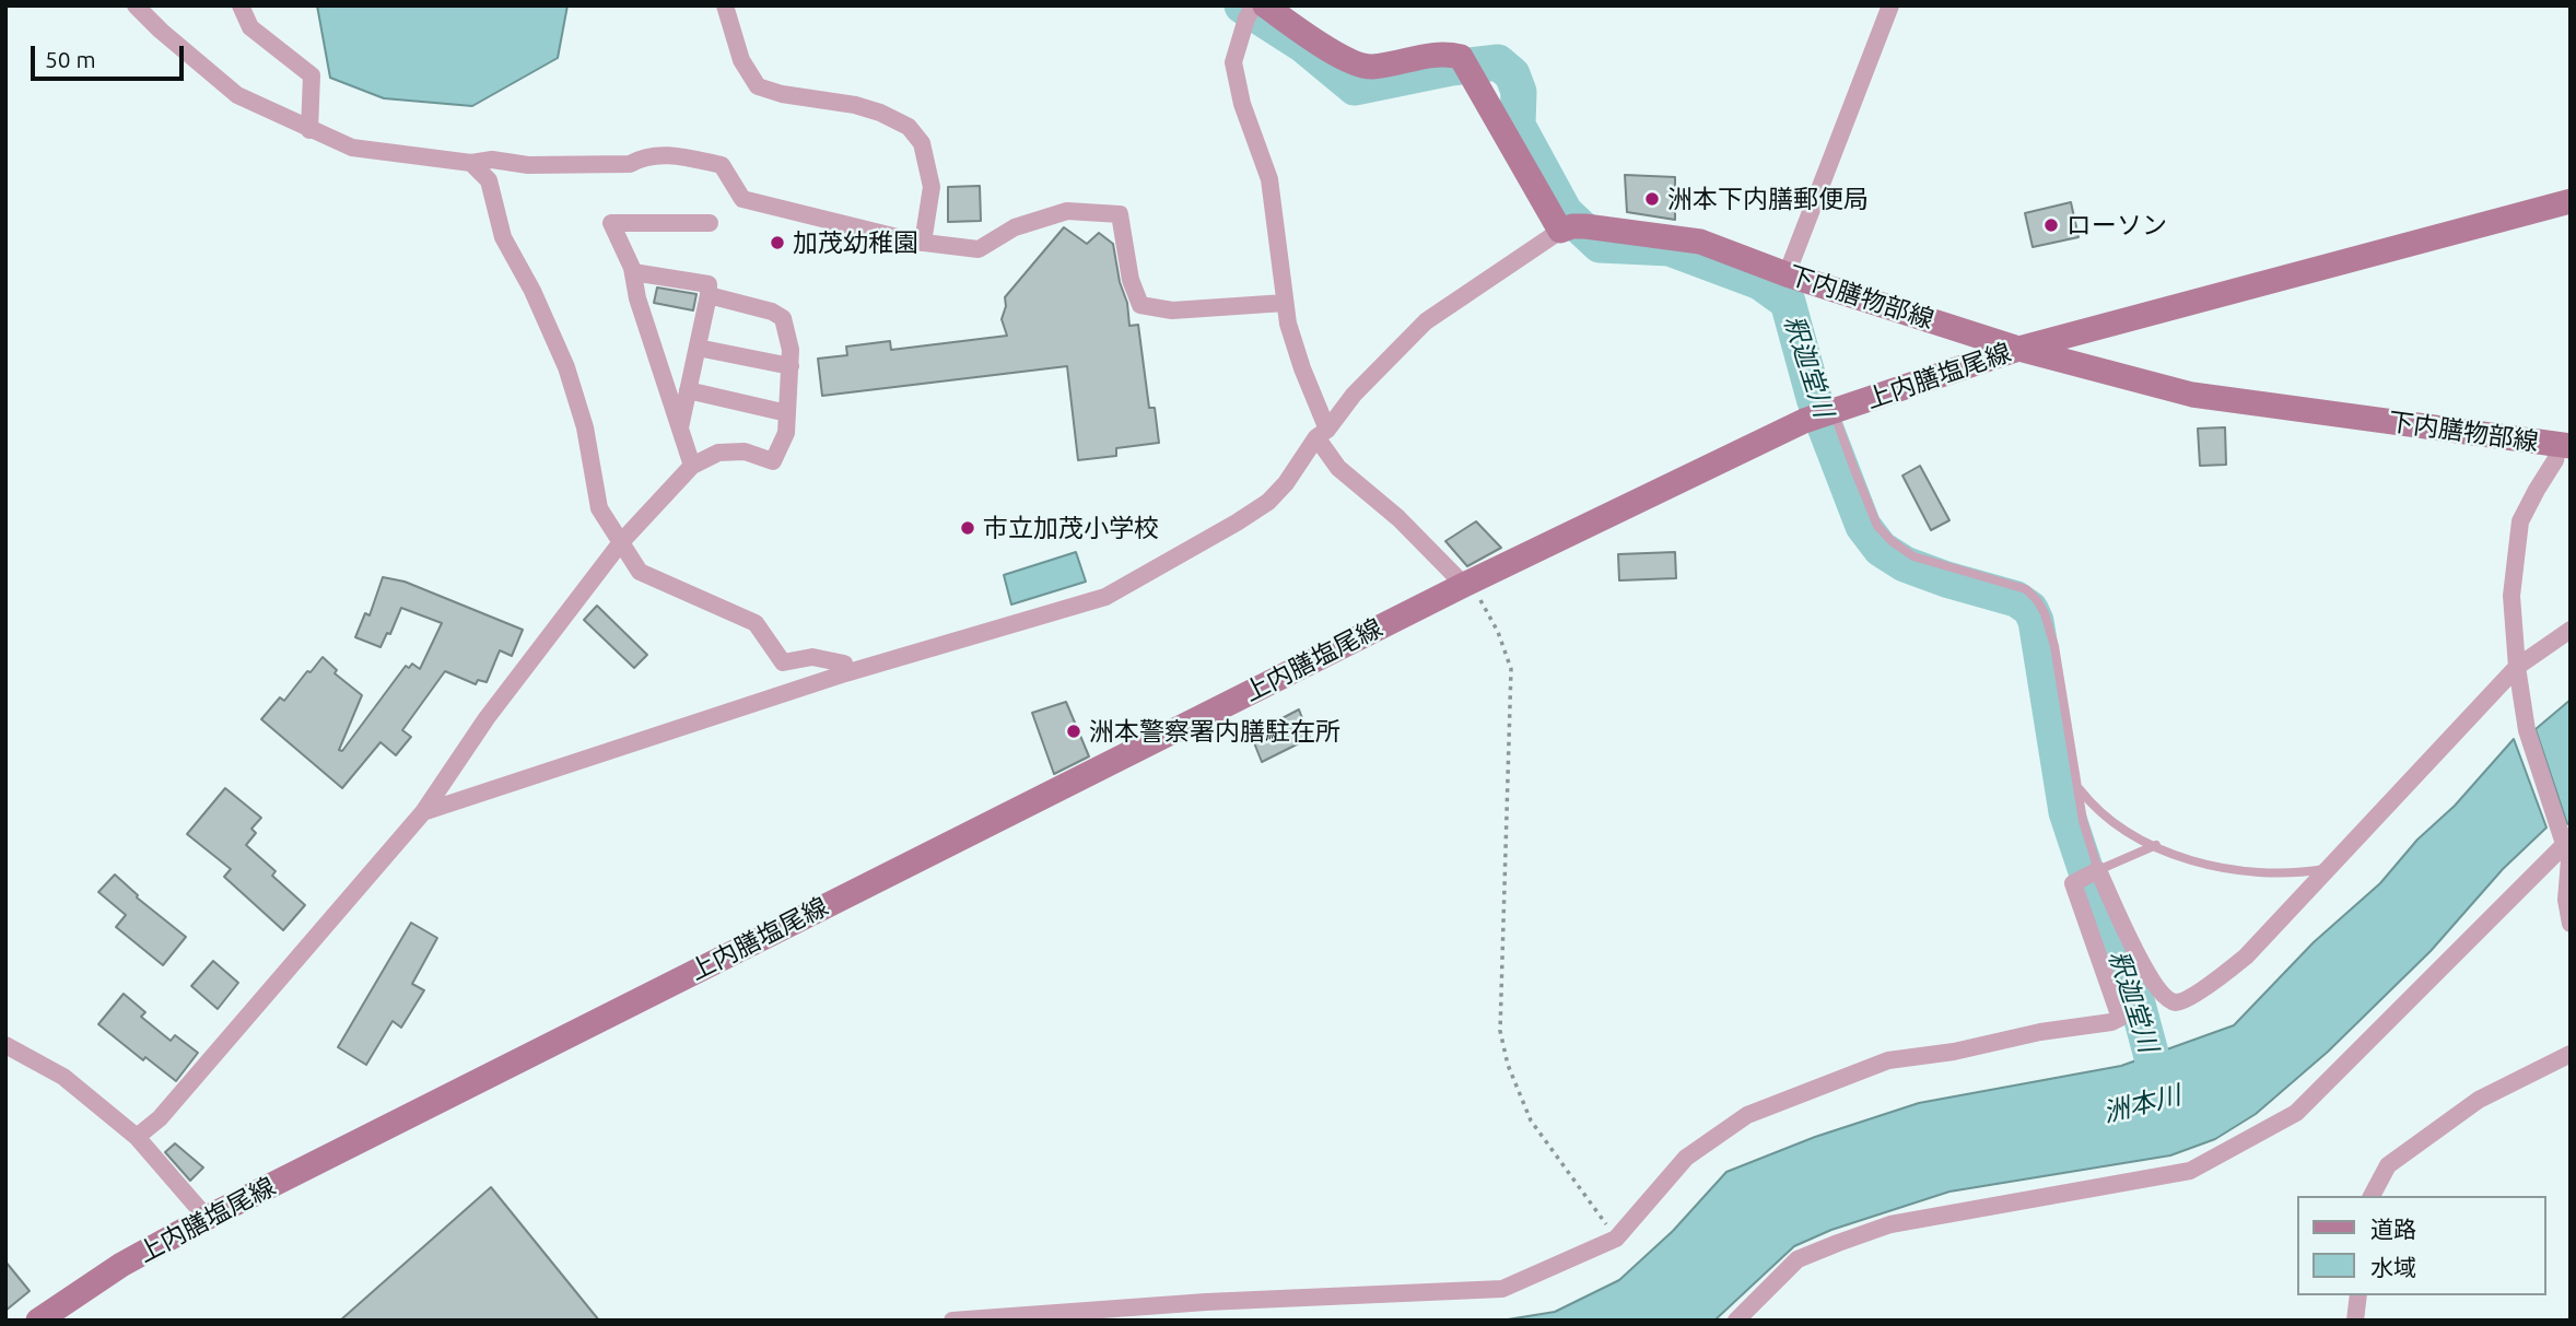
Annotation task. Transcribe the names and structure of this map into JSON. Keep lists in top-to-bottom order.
{
  "streets": {
    "main road": ["下内膳物部線", "上内膳塩尾線"]
  },
  "crossings": [
    ["下内膳物部線", "上内膳塩尾線"]
  ],
  "water": ["釈迦堂川", "洲本川"],
  "places": [
    "洲本下内膳郵便局",
    "ローソン",
    "加茂幼稚園",
    "市立加茂小学校",
    "洲本警察署内膳駐在所"
  ],
  "legend": ["道路", "水域"],
  "scale_bar": "50 m"
}
